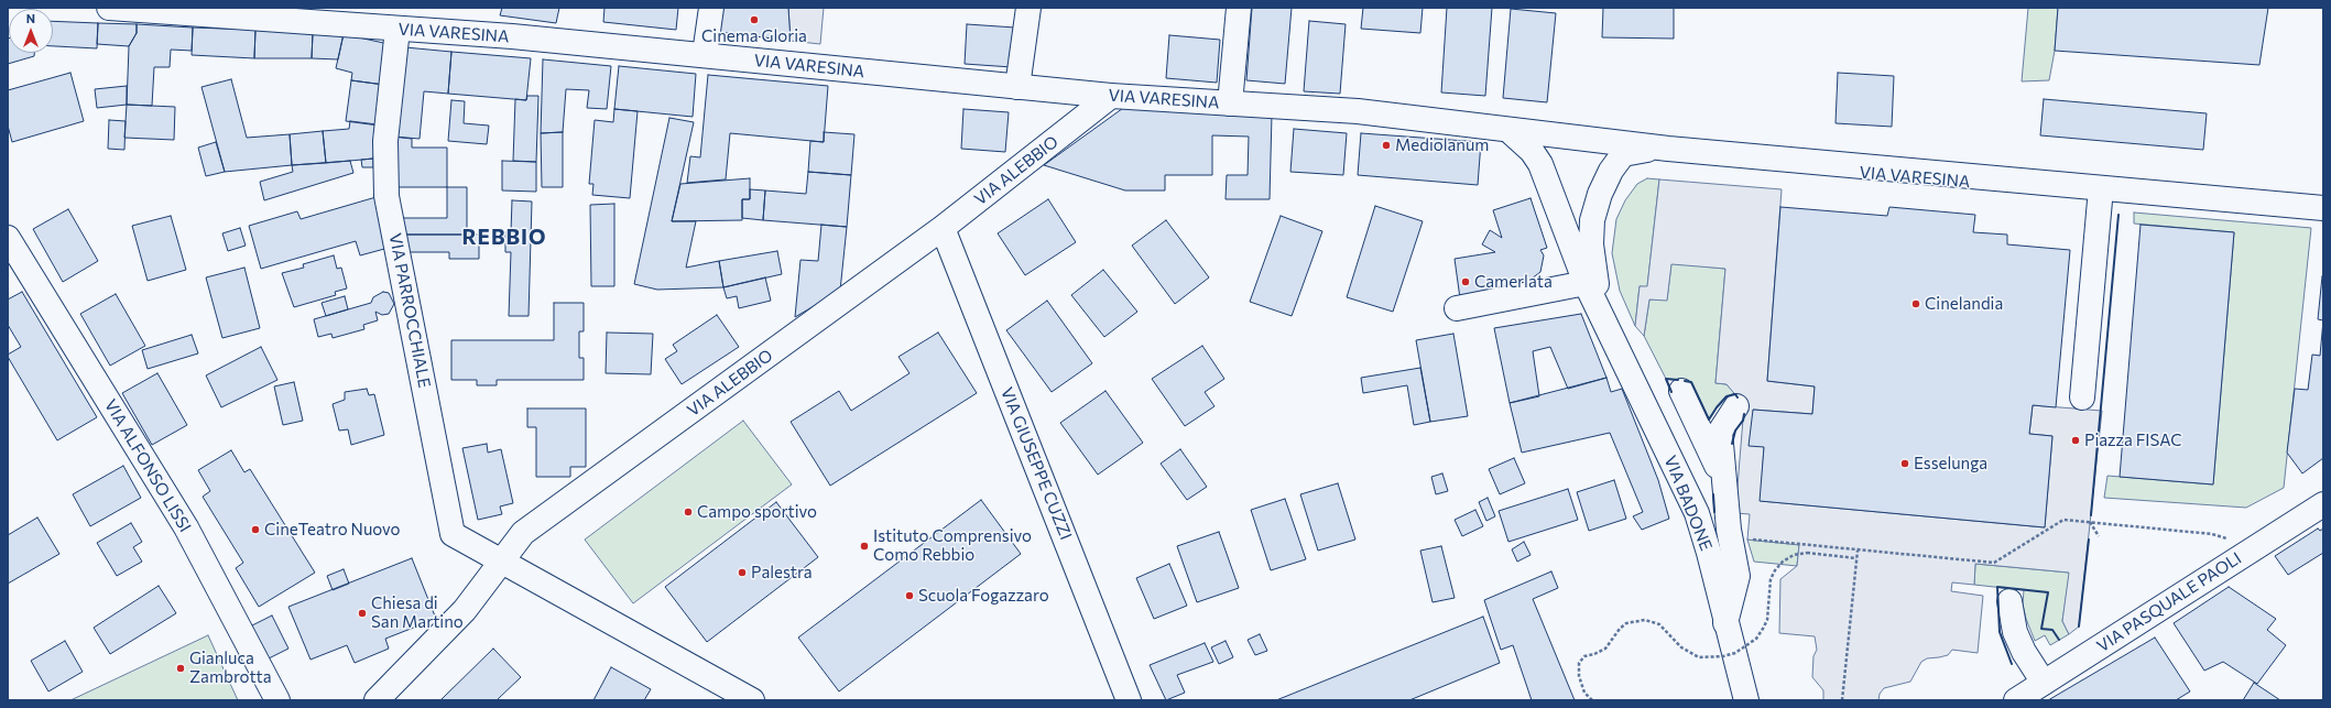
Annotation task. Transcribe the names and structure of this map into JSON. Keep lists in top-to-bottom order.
{
  "streets": {
    "main road": [
      "VIA VARESINA",
      "VIA ALEBBIO",
      "VIA PARROCCHIALE",
      "VIA GIUSEPPE CUZZI",
      "VIA ALFONSO LISSI",
      "VIA BADONE",
      "VIA PASQUALE PAOLI"
    ]
  },
  "crossings": [
    ["VIA VARESINA", "VIA ALEBBIO"],
    ["VIA VARESINA", "VIA PARROCCHIALE"],
    ["VIA VARESINA", "VIA BADONE"],
    ["VIA ALEBBIO", "VIA PARROCCHIALE"],
    ["VIA ALEBBIO", "VIA GIUSEPPE CUZZI"]
  ],
  "districts": ["REBBIO"],
  "places": [
    "Cinema Gloria",
    "Mediolanum",
    "Camerlata",
    "Cinelandia",
    "Piazza FISAC",
    "Esselunga",
    "Campo sportivo",
    "CineTeatro Nuovo",
    "Istituto Comprensivo Como Rebbio",
    "Palestra",
    "Scuola Fogazzaro",
    "Chiesa di San Martino",
    "Gianluca Zambrotta"
  ],
  "north": "top"
}
